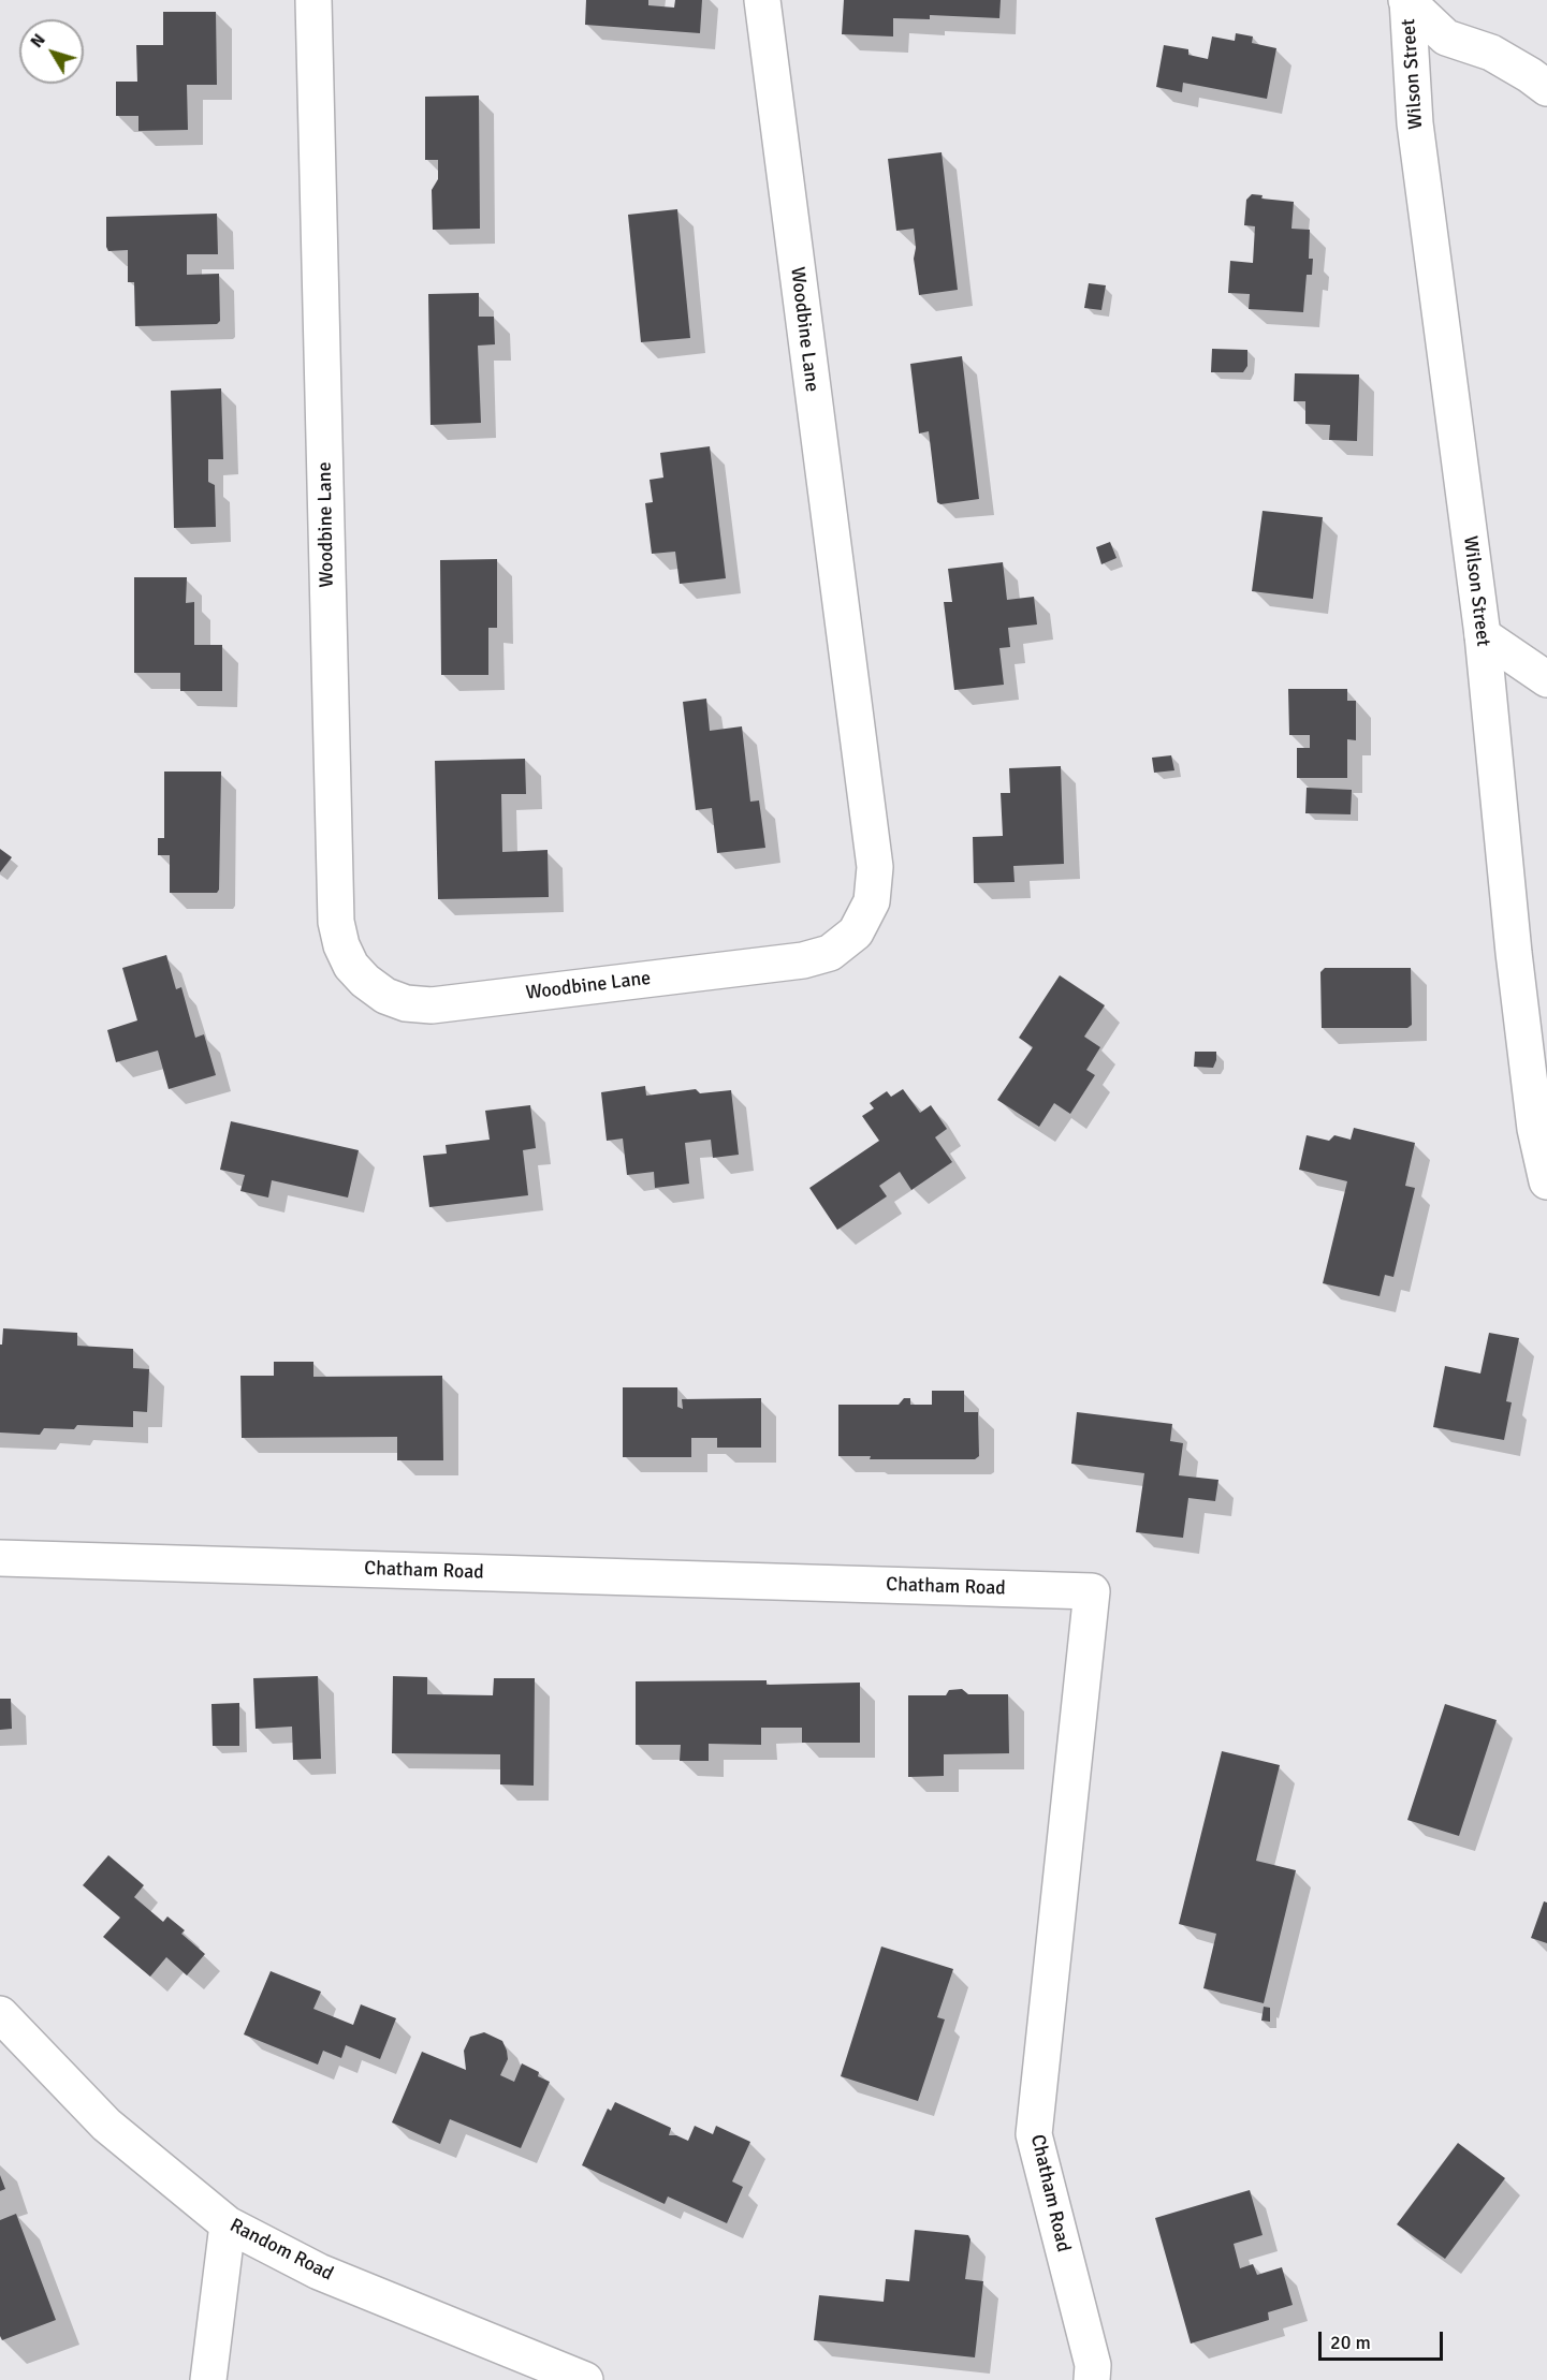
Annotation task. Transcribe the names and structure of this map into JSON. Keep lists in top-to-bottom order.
{
  "streets": {
    "street": [
      "Wilson Street",
      "Woodbine Lane",
      "Chatham Road",
      "Random Road"
    ]
  },
  "scale_bar": "20 m",
  "north": "top left"
}
